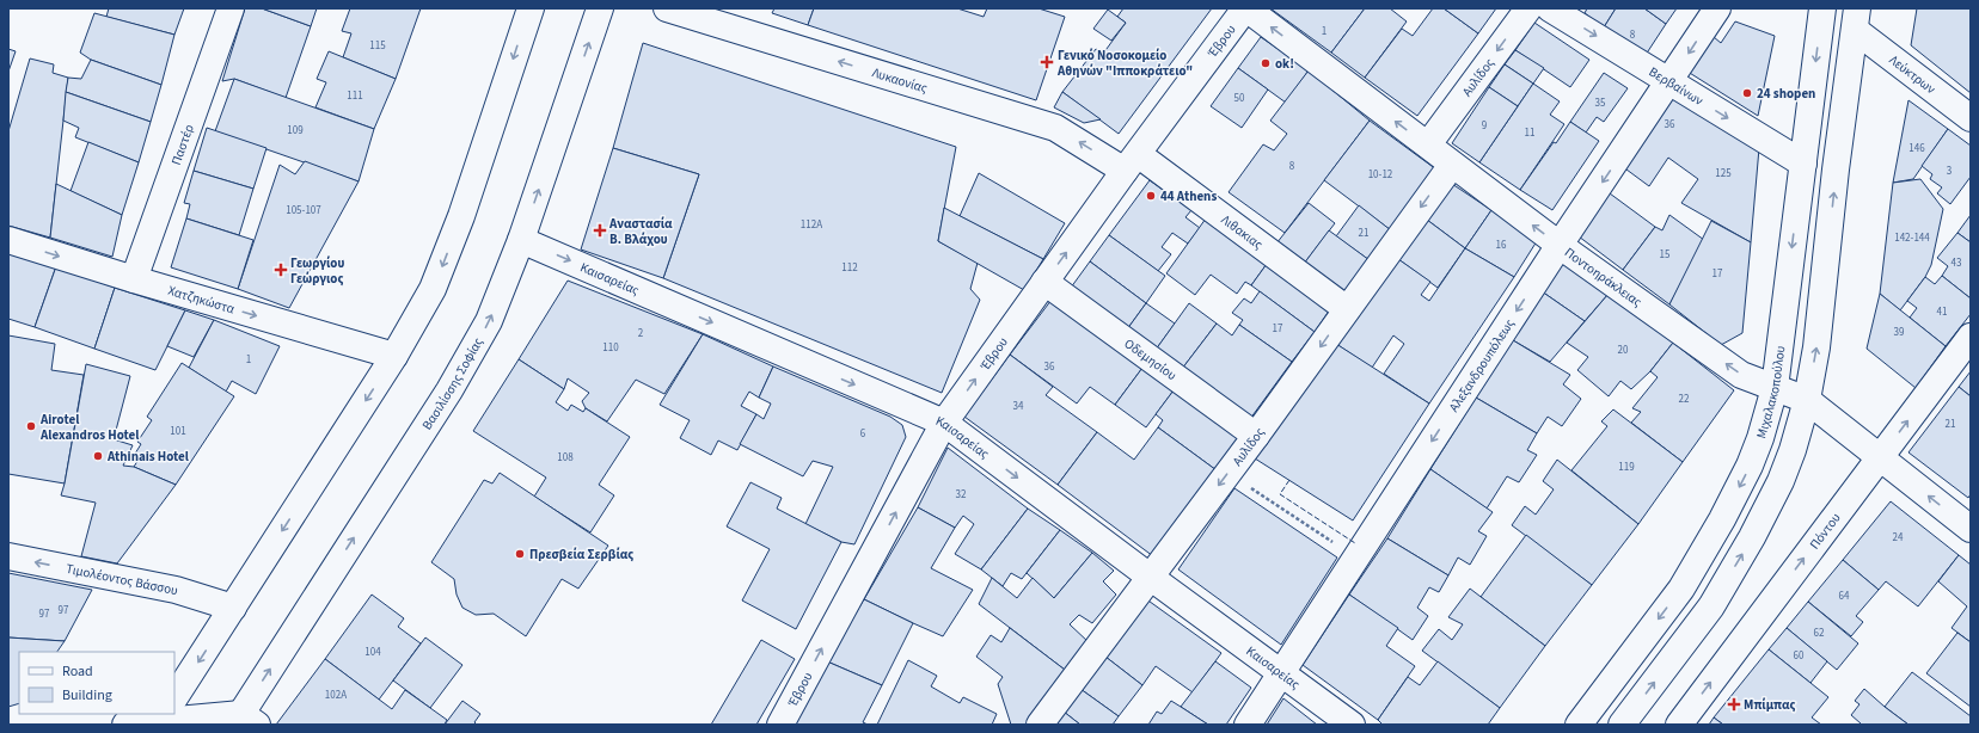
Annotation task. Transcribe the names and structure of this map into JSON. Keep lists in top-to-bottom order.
{
  "streets": {
    "street": [
      "Έβρου",
      "Λεύκτρων",
      "Αυλίδος",
      "Λυκαονίας",
      "Βερβαίνων",
      "Παστέρ",
      "Λιθακιας",
      "Ποντοηράκλειας",
      "Καισαρείας",
      "Χατζηκώστα",
      "Οδεμησίου",
      "Αλεξανδρουπόλεως",
      "Βασιλίσσης Σοφίας",
      "Μιχαλακοπούλου",
      "Πόντου",
      "Τιμολέοντος Βάσσου"
    ]
  },
  "crossings": [
    ["Έβρου", "Λυκαονίας"],
    ["Έβρου", "Λιθακιας"],
    ["Έβρου", "Ποντοηράκλειας"],
    ["Έβρου", "Καισαρείας"],
    ["Έβρου", "Οδεμησίου"],
    ["Αυλίδος", "Λιθακιας"],
    ["Αυλίδος", "Ποντοηράκλειας"],
    ["Αυλίδος", "Καισαρείας"],
    ["Αυλίδος", "Οδεμησίου"],
    ["Λυκαονίας", "Λιθακιας"],
    ["Βερβαίνων", "Αλεξανδρουπόλεως"],
    ["Βερβαίνων", "Μιχαλακοπούλου"],
    ["Παστέρ", "Χατζηκώστα"],
    ["Ποντοηράκλειας", "Αλεξανδρουπόλεως"],
    ["Ποντοηράκλειας", "Μιχαλακοπούλου"],
    ["Ποντοηράκλειας", "Πόντου"],
    ["Καισαρείας", "Αλεξανδρουπόλεως"],
    ["Καισαρείας", "Βασιλίσσης Σοφίας"]
  ],
  "one_way": [
    "Έβρου",
    "Αυλίδος",
    "Λυκαονίας",
    "Βερβαίνων",
    "Ποντοηράκλειας",
    "Καισαρείας",
    "Χατζηκώστα",
    "Αλεξανδρουπόλεως"
  ],
  "places": {
    "health": [
      "Γενικό Νοσοκομείο Αθηνών \"Ιπποκράτειο\"",
      "Αναστασία Β. Βλάχου",
      "Γεωργίου Γεώργιος",
      "Μπίμπας"
    ],
    "other": [
      "ok!",
      "24 shopen",
      "44 Athens",
      "Airotel Alexandros Hotel",
      "Athinais Hotel",
      "Πρεσβεία Σερβίας"
    ]
  },
  "house_numbers": [
    "1",
    "8",
    "115",
    "111",
    "50",
    "35",
    "36",
    "9",
    "109",
    "11",
    "146",
    "8",
    "3",
    "125",
    "10-12",
    "105-107",
    "112Α",
    "21",
    "142-144",
    "16",
    "15",
    "43",
    "112",
    "17",
    "41",
    "17",
    "39",
    "2",
    "110",
    "20",
    "1",
    "36",
    "22",
    "34",
    "21",
    "101",
    "6",
    "108",
    "119",
    "32",
    "24",
    "64",
    "97",
    "97",
    "62",
    "104",
    "60",
    "102Α"
  ],
  "legend": ["Road", "Building"]
}
